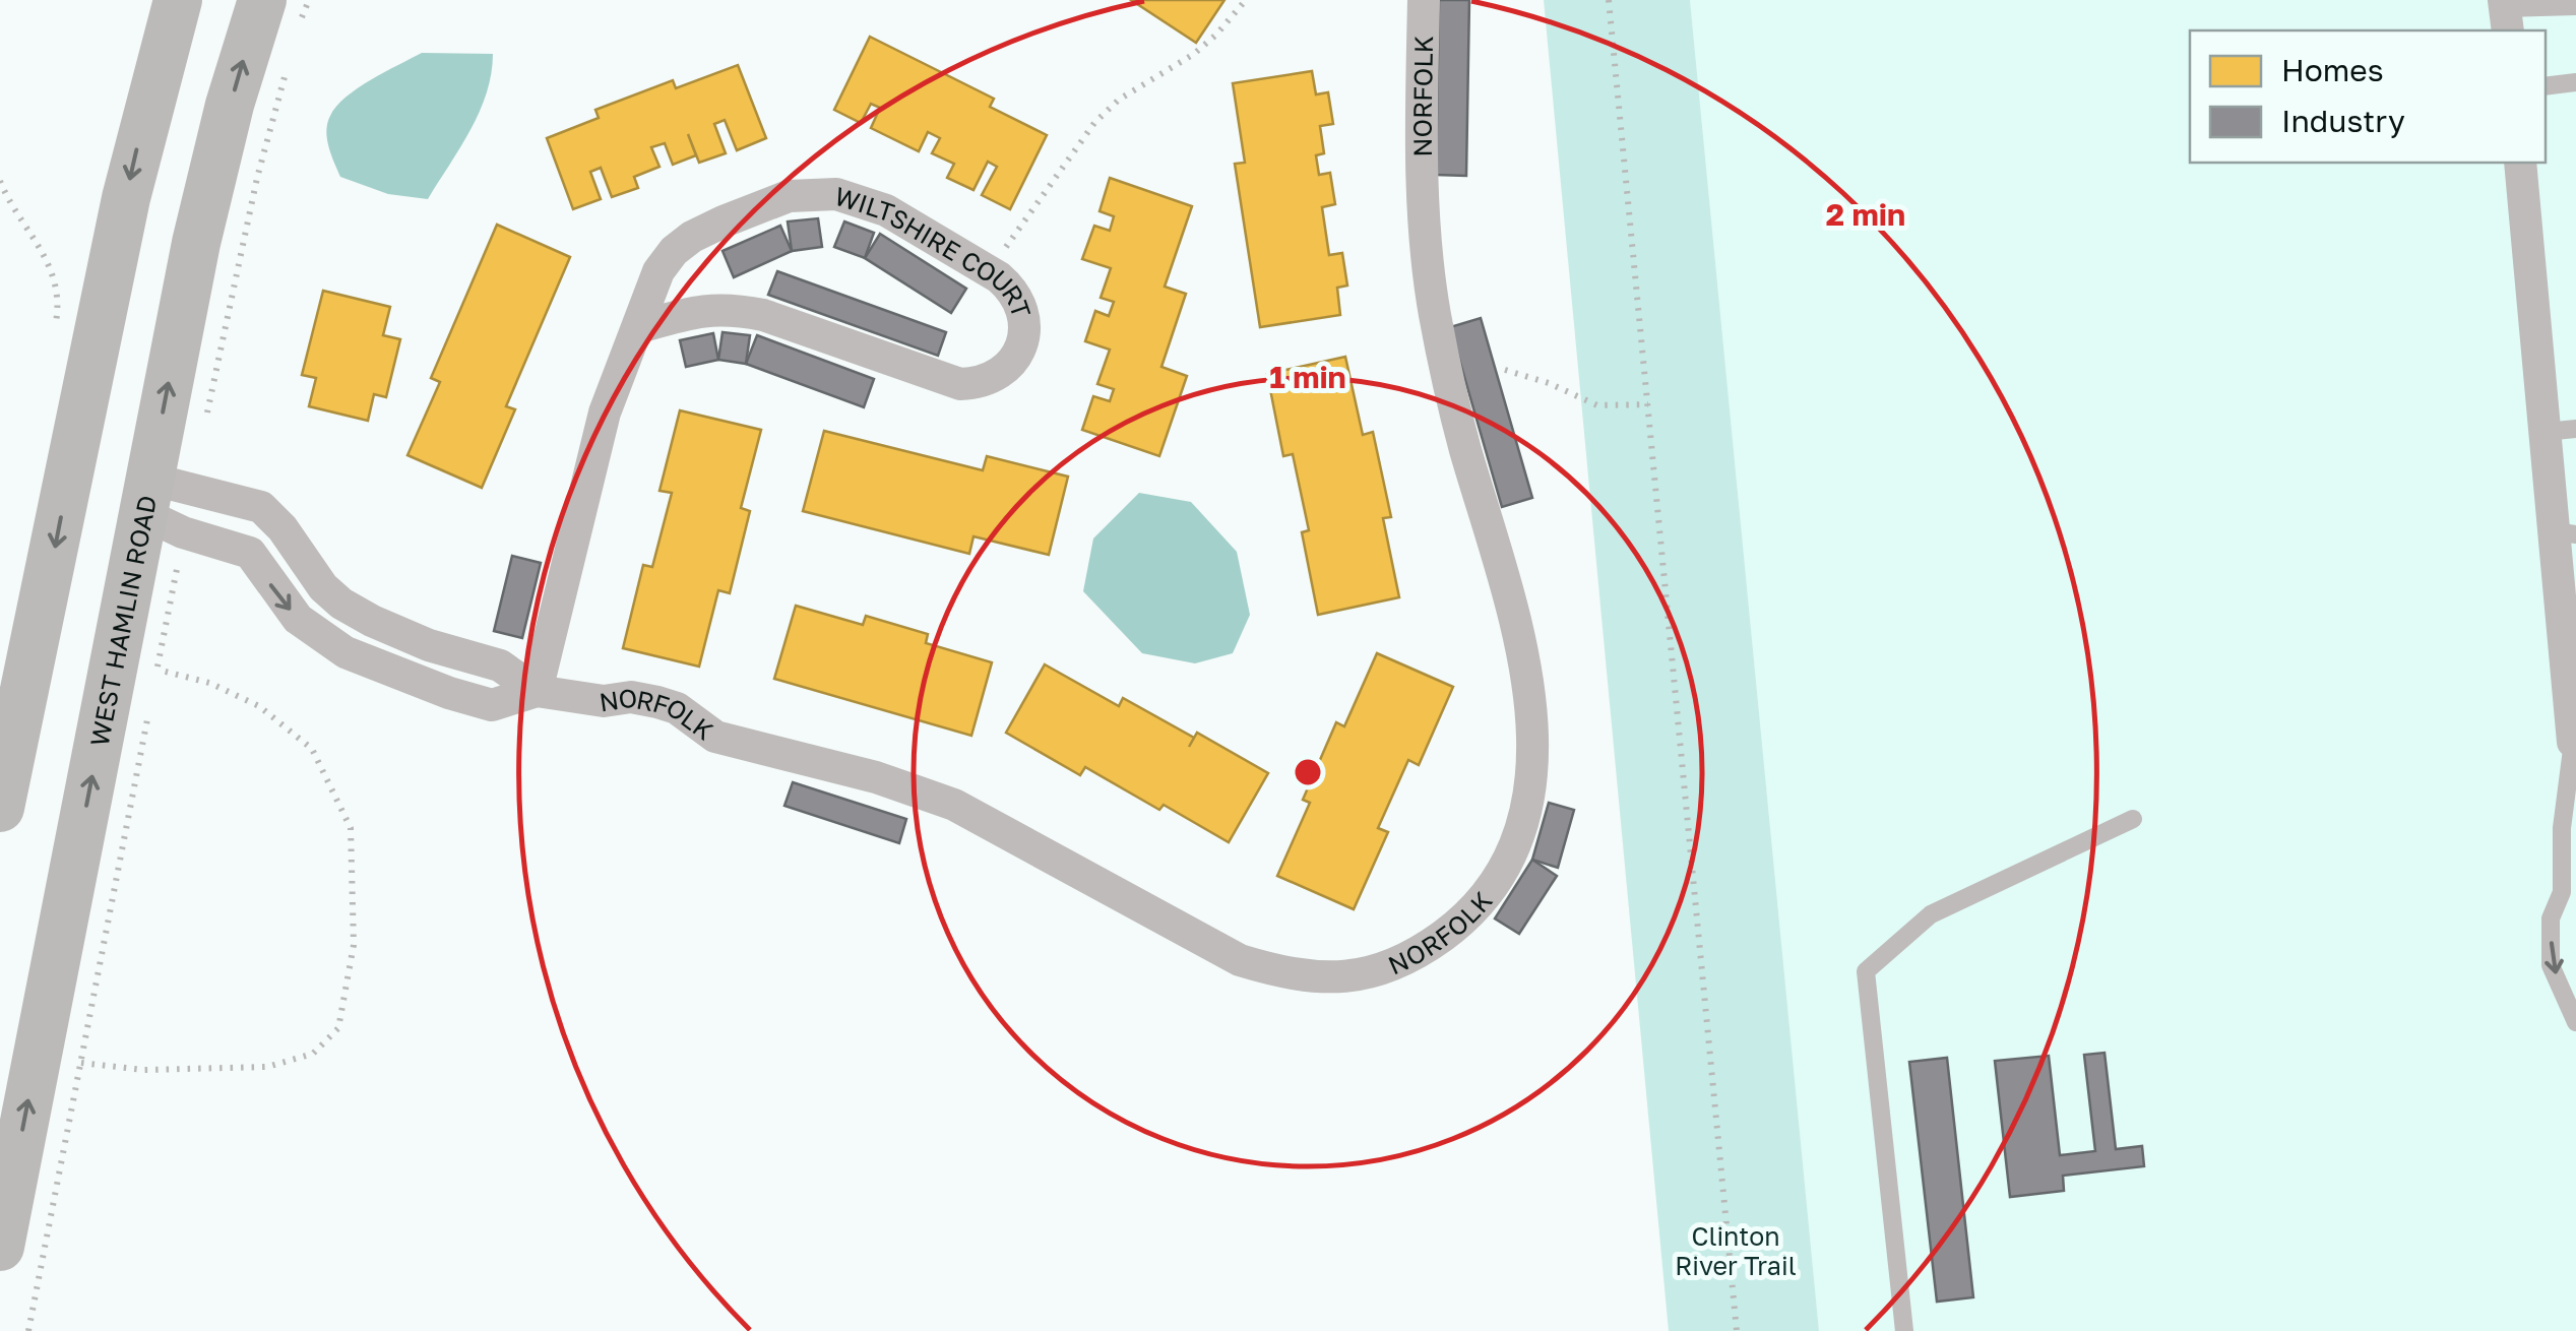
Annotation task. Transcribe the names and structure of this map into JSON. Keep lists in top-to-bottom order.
{
  "streets": {
    "main road": ["WEST HAMLIN ROAD"],
    "street": ["NORFOLK", "WILTSHIRE COURT"]
  },
  "crossings": [
    ["NORFOLK", "WILTSHIRE COURT"],
    ["NORFOLK", "WEST HAMLIN ROAD"]
  ],
  "parks": ["Clinton River Trail"],
  "legend": ["Homes", "Industry"],
  "rings": ["2 min", "1 min"]
}
